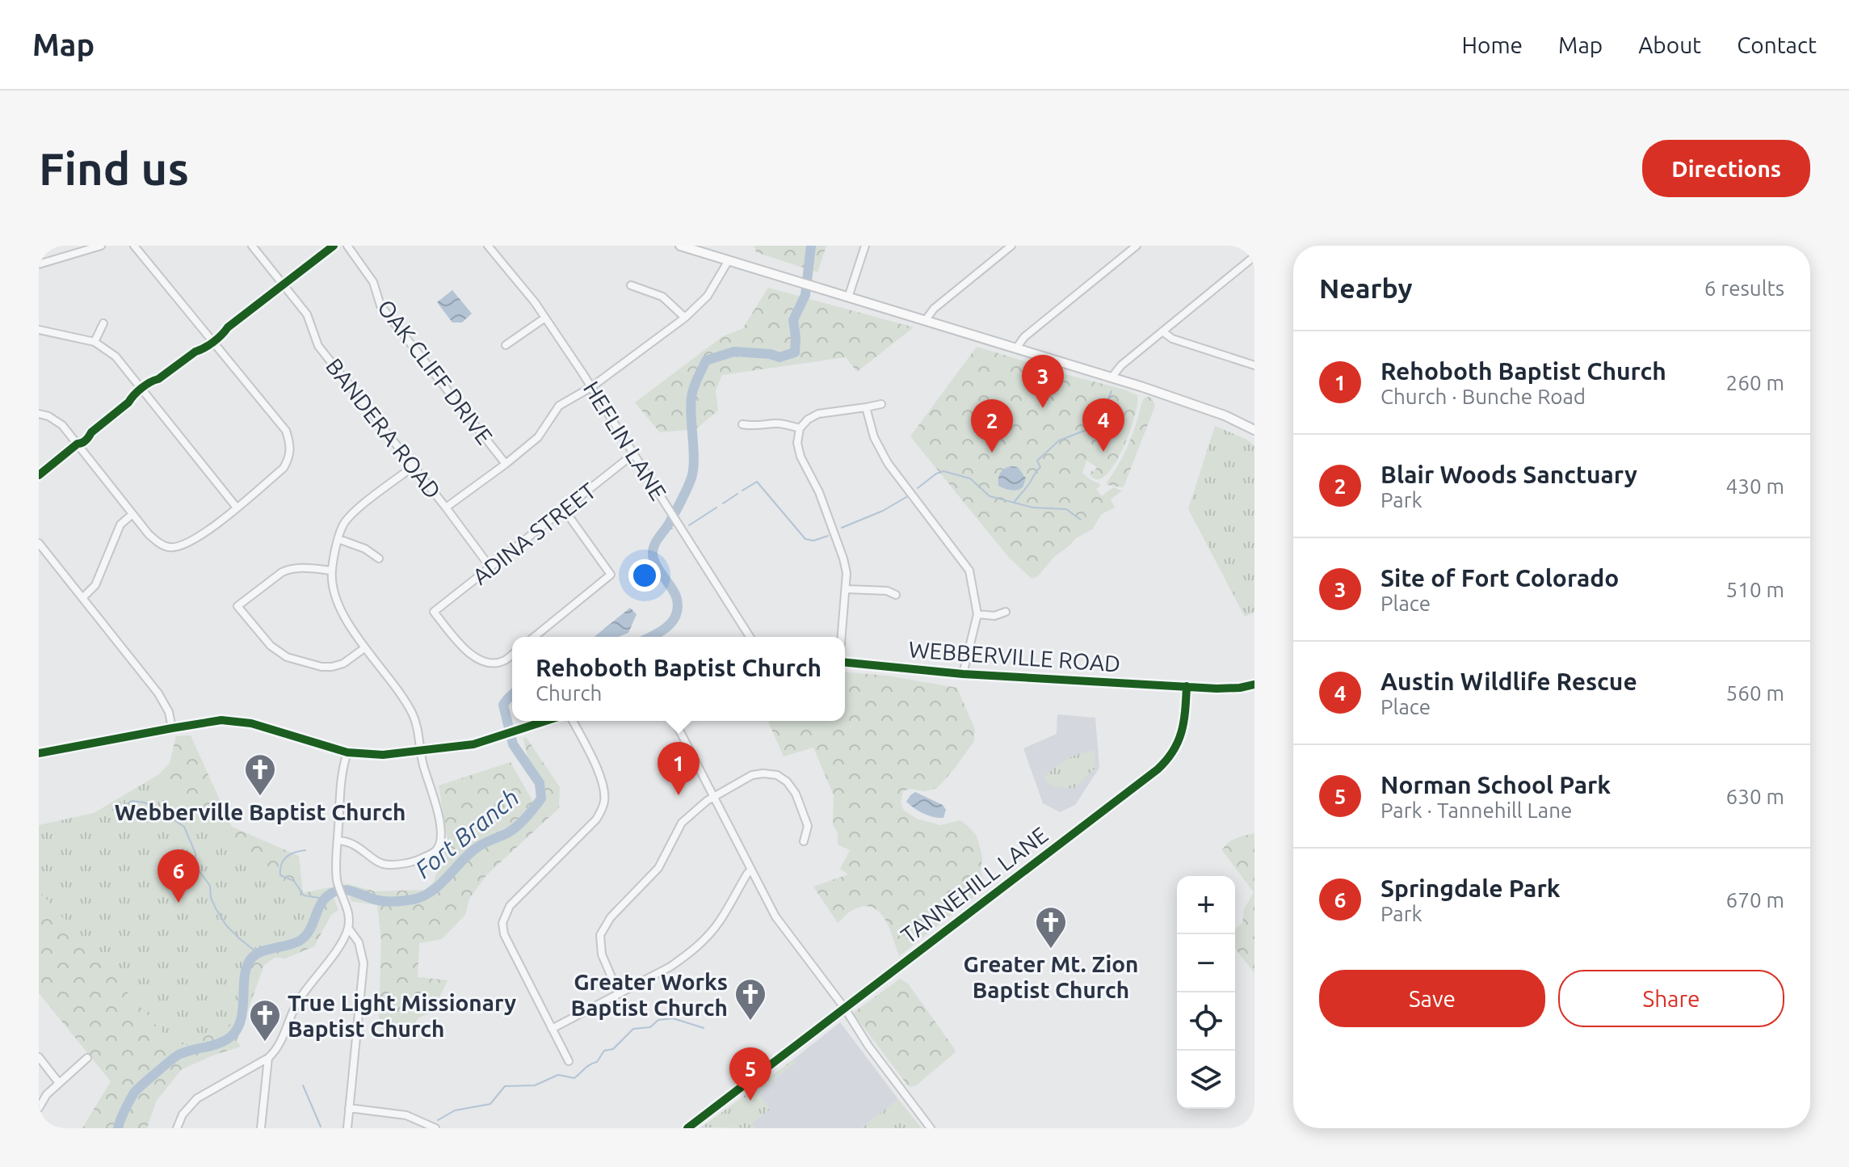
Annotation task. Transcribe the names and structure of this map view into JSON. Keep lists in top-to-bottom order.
{
  "streets": {
    "street": [
      "OAK CLIFF DRIVE",
      "BANDERA ROAD",
      "HEFLIN LANE",
      "ADINA STREET",
      "WEBBERVILLE ROAD",
      "TANNEHILL LANE"
    ]
  },
  "crossings": [
    ["BANDERA ROAD", "ADINA STREET"],
    ["HEFLIN LANE", "ADINA STREET"],
    ["WEBBERVILLE ROAD", "TANNEHILL LANE"]
  ],
  "water": ["Fort Branch"],
  "places": {
    "church": [
      "Webberville Baptist Church",
      "Greater Mt. Zion Baptist Church",
      "Greater Works Baptist Church",
      "True Light Missionary Baptist Church"
    ]
  },
  "page": {
    "header": "Map",
    "nav": [
      "Home",
      "Map",
      "About",
      "Contact"
    ],
    "buttons": [
      "Directions",
      ["Save", "Share"]
    ],
    "title": "Find us",
    "heading": ["Nearby", "6 results"],
    "list": [
      {
        "mark": "1",
        "name": "Rehoboth Baptist Church",
        "note": "Church · Bunche Road",
        "value": "260 m"
      },
      {
        "mark": "2",
        "name": "Blair Woods Sanctuary",
        "note": "Park",
        "value": "430 m"
      },
      {
        "mark": "3",
        "name": "Site of Fort Colorado",
        "note": "Place",
        "value": "510 m"
      },
      {
        "mark": "4",
        "name": "Austin Wildlife Rescue",
        "note": "Place",
        "value": "560 m"
      },
      {
        "mark": "5",
        "name": "Norman School Park",
        "note": "Park · Tannehill Lane",
        "value": "630 m"
      },
      {
        "mark": "6",
        "name": "Springdale Park",
        "note": "Park",
        "value": "670 m"
      }
    ],
    "pins": [
      "3",
      "4",
      "2",
      "1",
      "6",
      "5"
    ],
    "popup": ["Rehoboth Baptist Church", "Church"],
    "map_buttons": ["+", "−"]
  }
}
